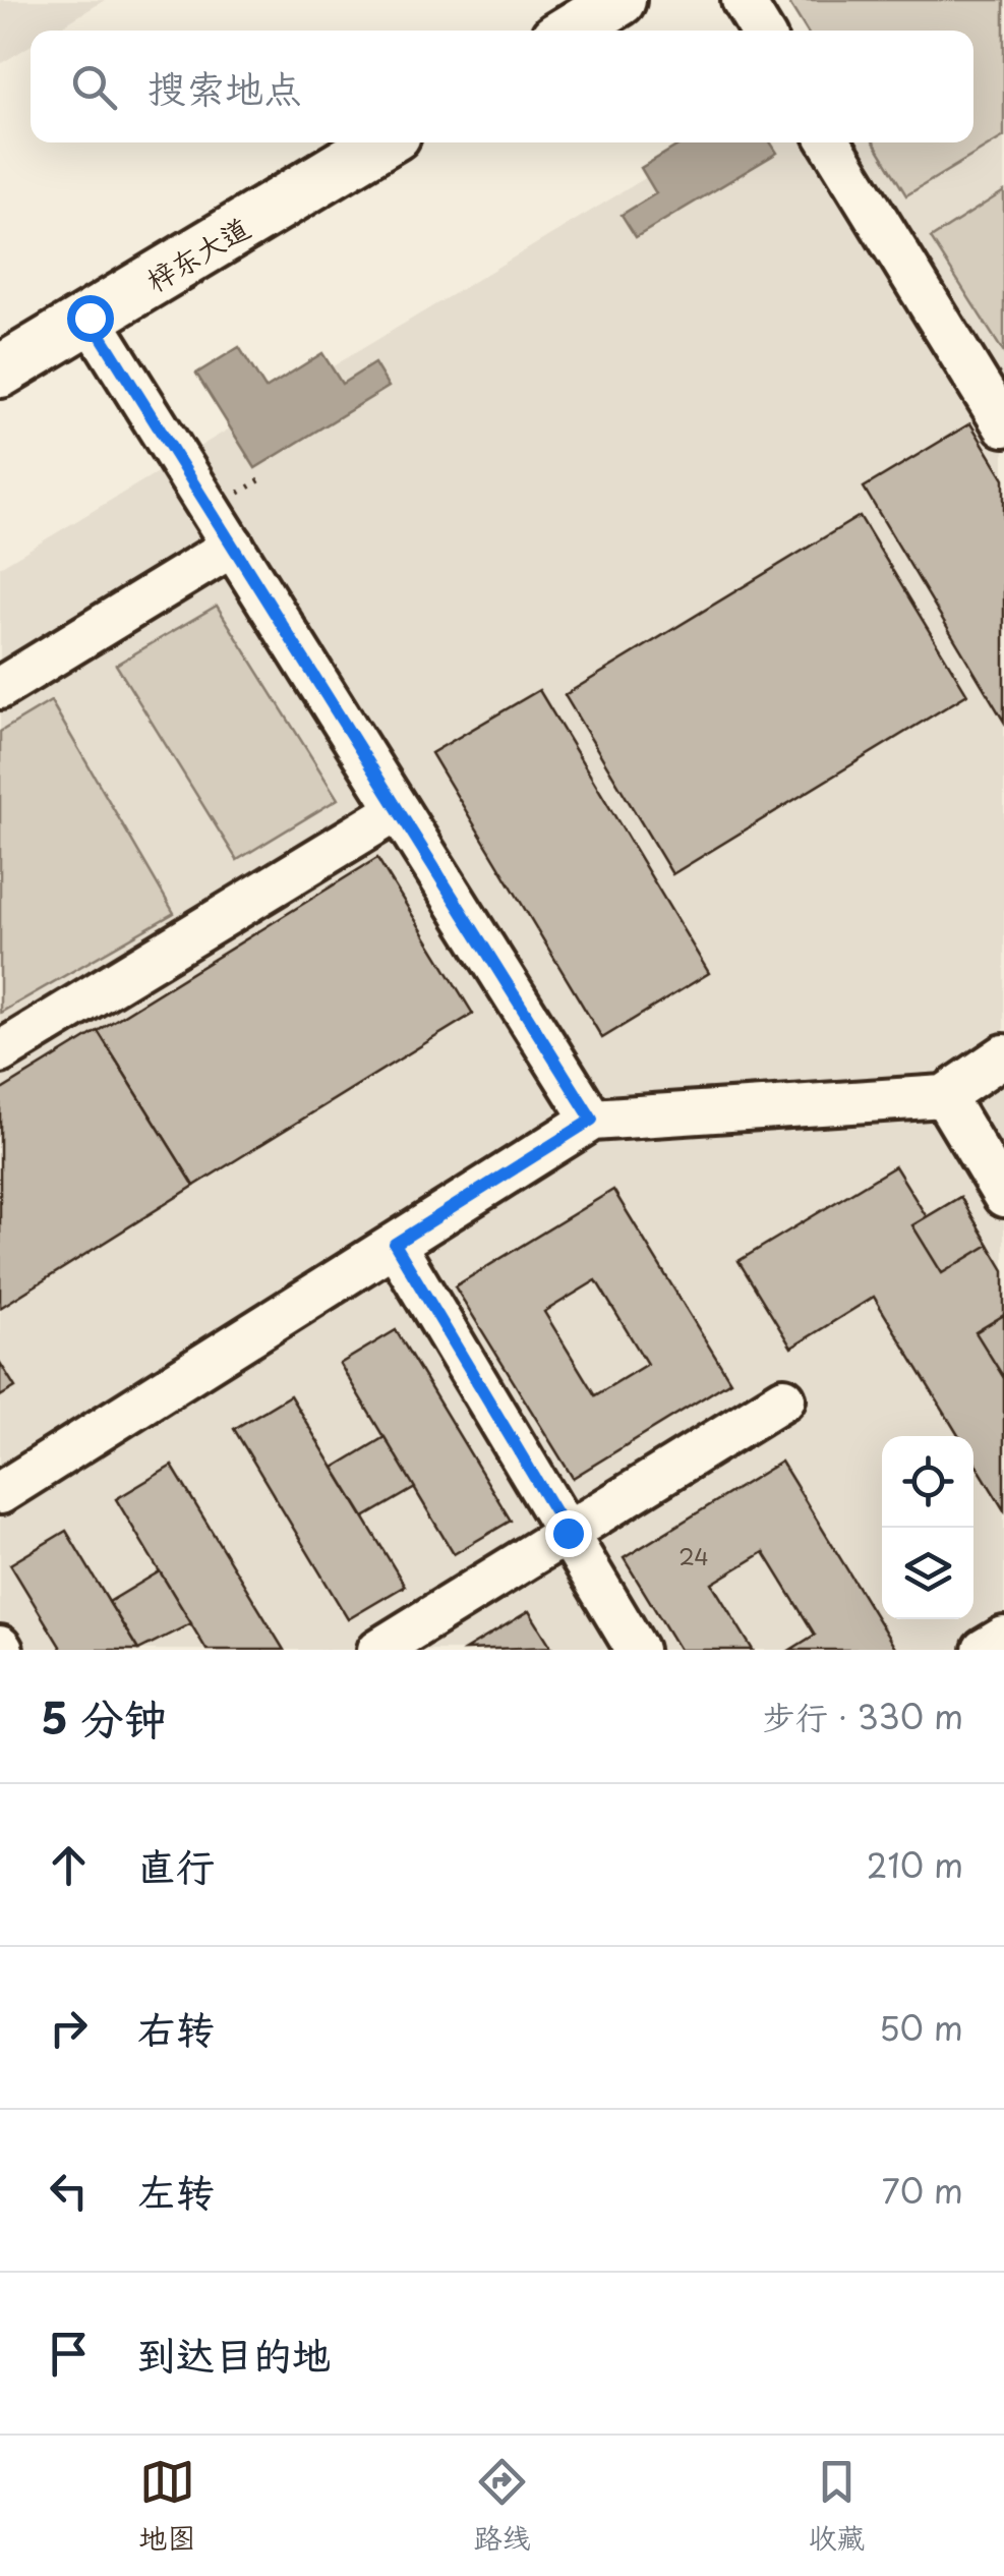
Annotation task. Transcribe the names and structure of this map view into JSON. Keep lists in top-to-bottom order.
{
  "streets": {
    "main road": ["梓东大道"]
  },
  "house_numbers": ["24"],
  "page": {
    "search": "搜索地点",
    "heading": ["5 分钟", "步行 · 330 m"],
    "list": [
      ["直行", "210 m"],
      ["右转", "50 m"],
      ["左转", "70 m"],
      "到达目的地"
    ],
    "nav": ["地图", "路线", "收藏"]
  }
}
